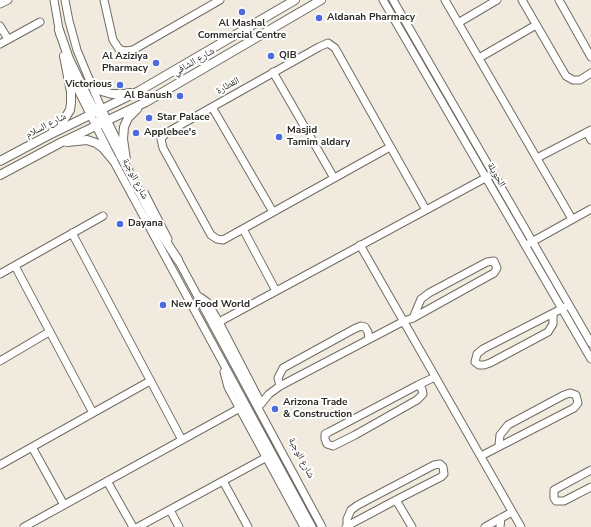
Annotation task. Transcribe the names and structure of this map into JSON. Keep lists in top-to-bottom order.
{
  "streets": {
    "main road": ["شارع الشافي", "شارع السلام"],
    "street": ["القطارة", "الحويلة", "شارع الوجبة"]
  },
  "crossings": [
    ["شارع الشافي", "شارع السلام"],
    ["شارع الشافي", "شارع الوجبة"],
    ["شارع السلام", "شارع الوجبة"]
  ],
  "places": [
    "Al Mashal Commercial Centre",
    "Aldanah Pharmacy",
    "QIB",
    "Al Aziziya Pharmacy",
    "Victorious",
    "Al Banush",
    "Star Palace",
    "Applebee's",
    "Masjid Tamim aldary",
    "Dayana",
    "New Food World",
    "Arizona Trade & Construction"
  ]
}
